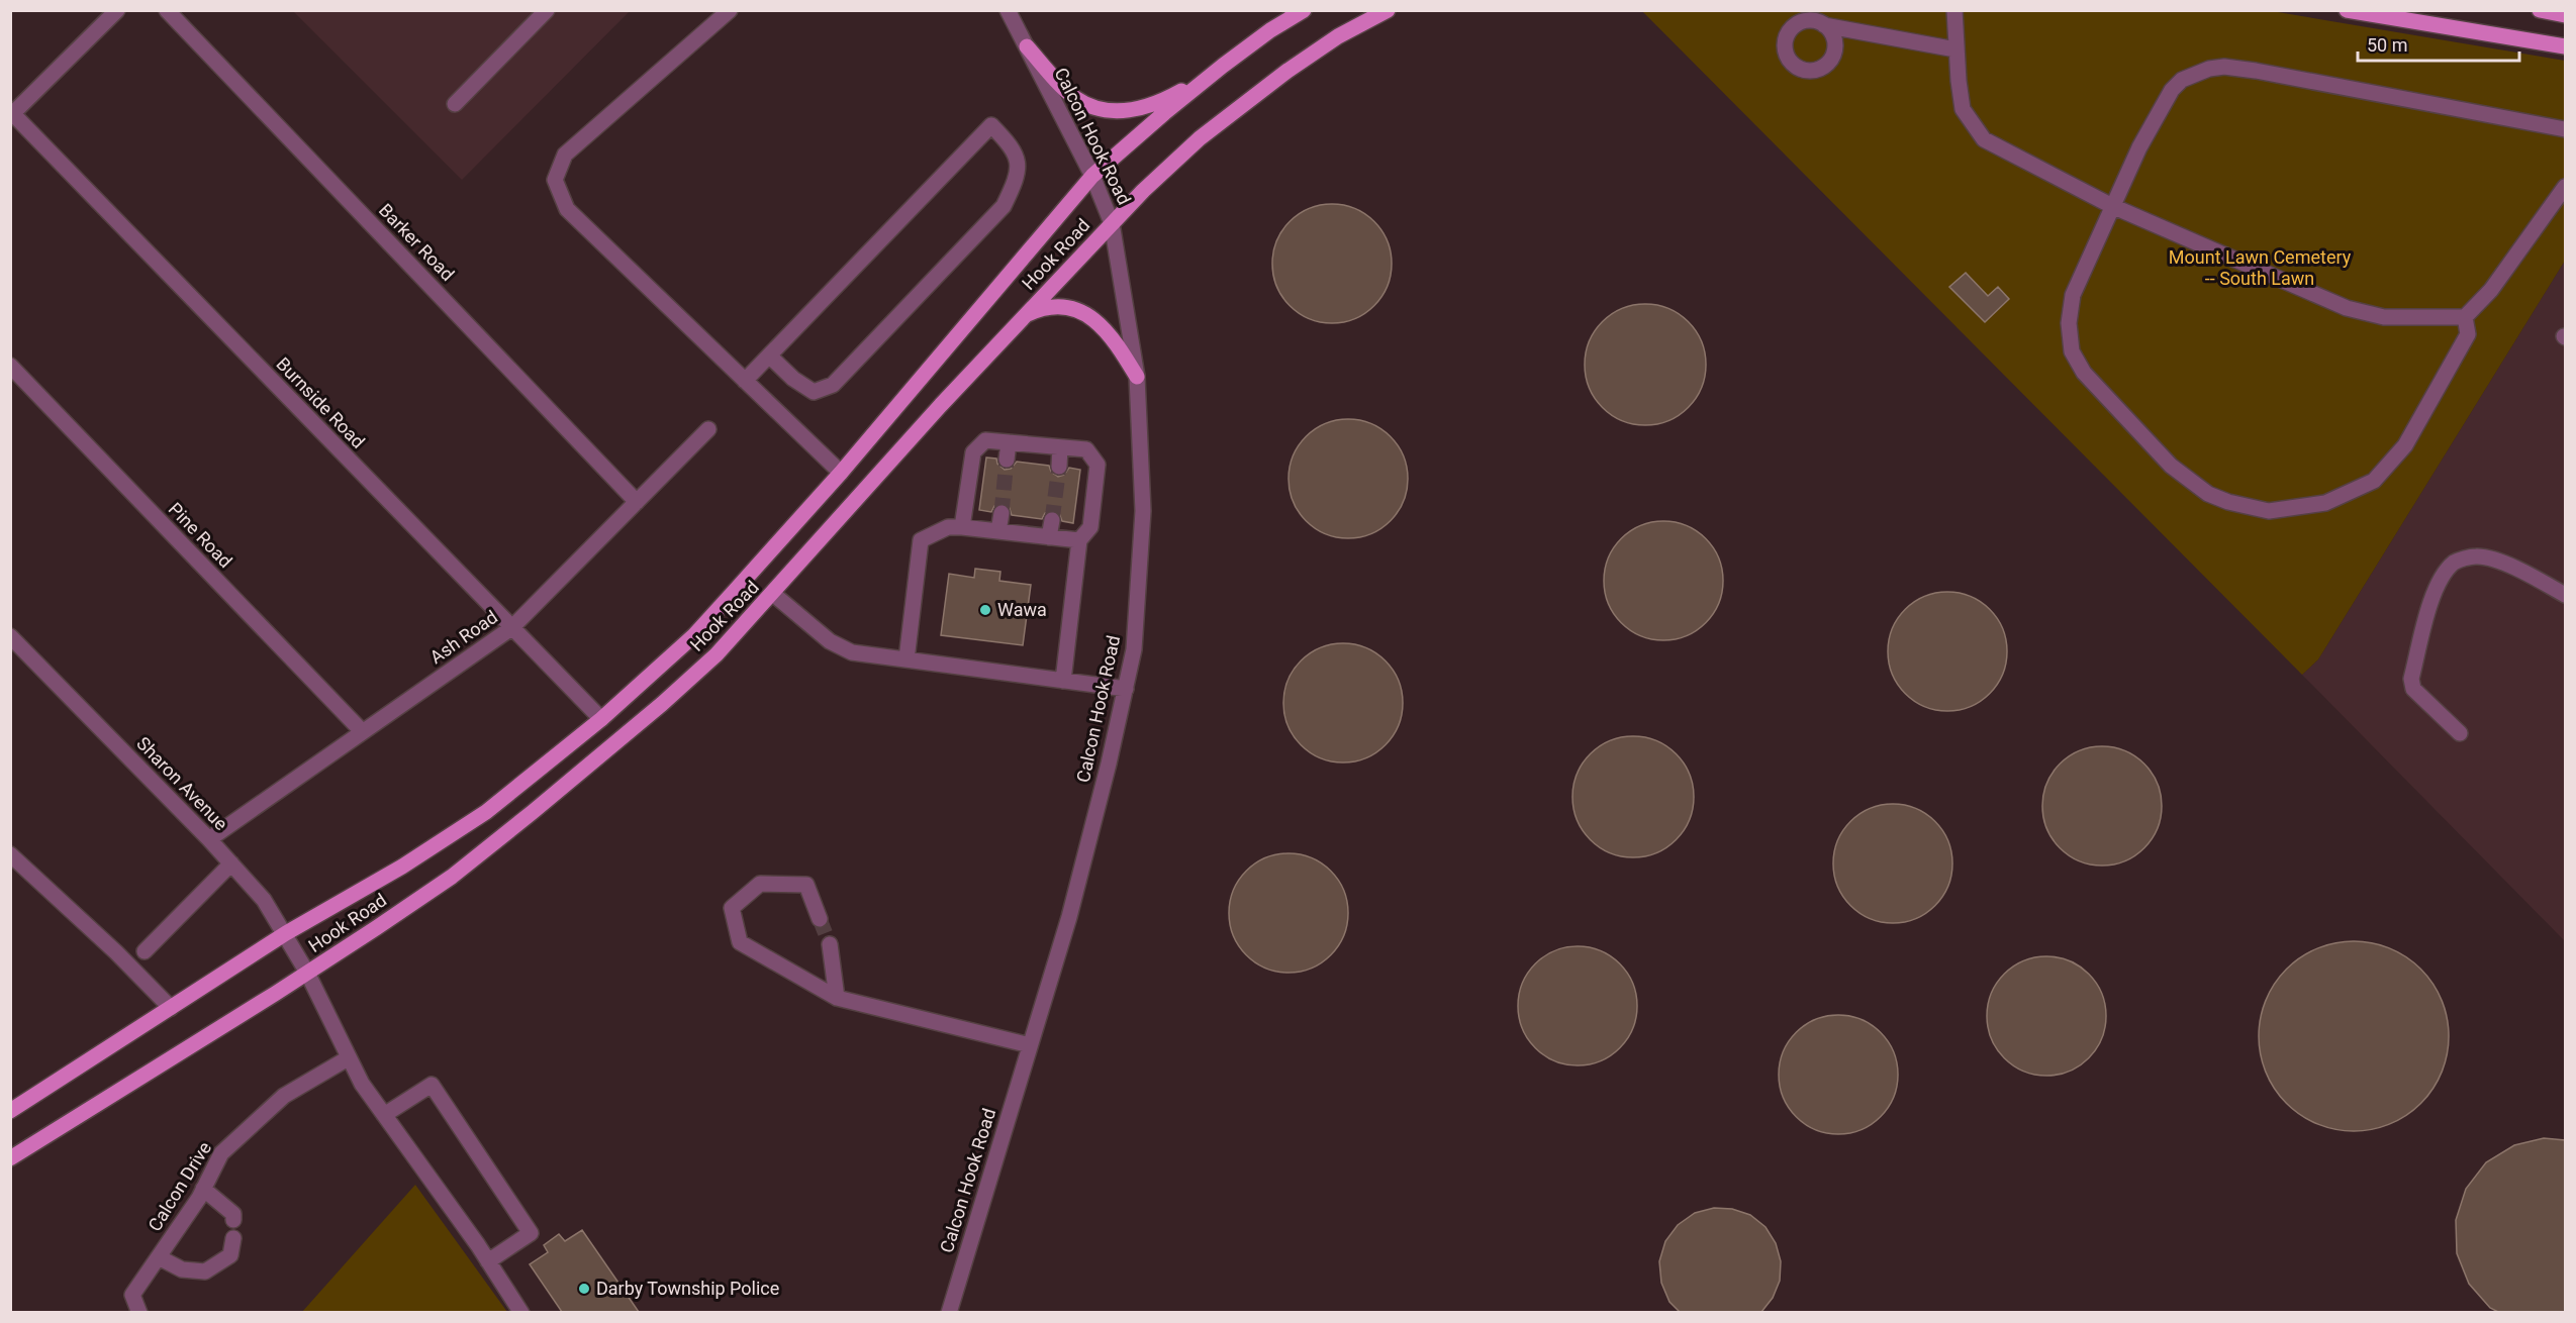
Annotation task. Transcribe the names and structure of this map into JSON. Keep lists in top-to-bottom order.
{
  "streets": {
    "main road": ["Hook Road"],
    "street": [
      "Calcon Hook Road",
      "Barker Road",
      "Burnside Road",
      "Pine Road",
      "Ash Road",
      "Sharon Avenue",
      "Calcon Drive"
    ]
  },
  "crossings": [
    ["Calcon Hook Road", "Hook Road"],
    ["Barker Road", "Ash Road"],
    ["Hook Road", "Burnside Road"],
    ["Hook Road", "Sharon Avenue"],
    ["Burnside Road", "Ash Road"],
    ["Pine Road", "Ash Road"],
    ["Ash Road", "Sharon Avenue"],
    ["Sharon Avenue", "Calcon Drive"]
  ],
  "parks": ["Mount Lawn Cemetery -- South Lawn"],
  "places": ["Wawa", "Darby Township Police"],
  "scale_bar": "50 m"
}
